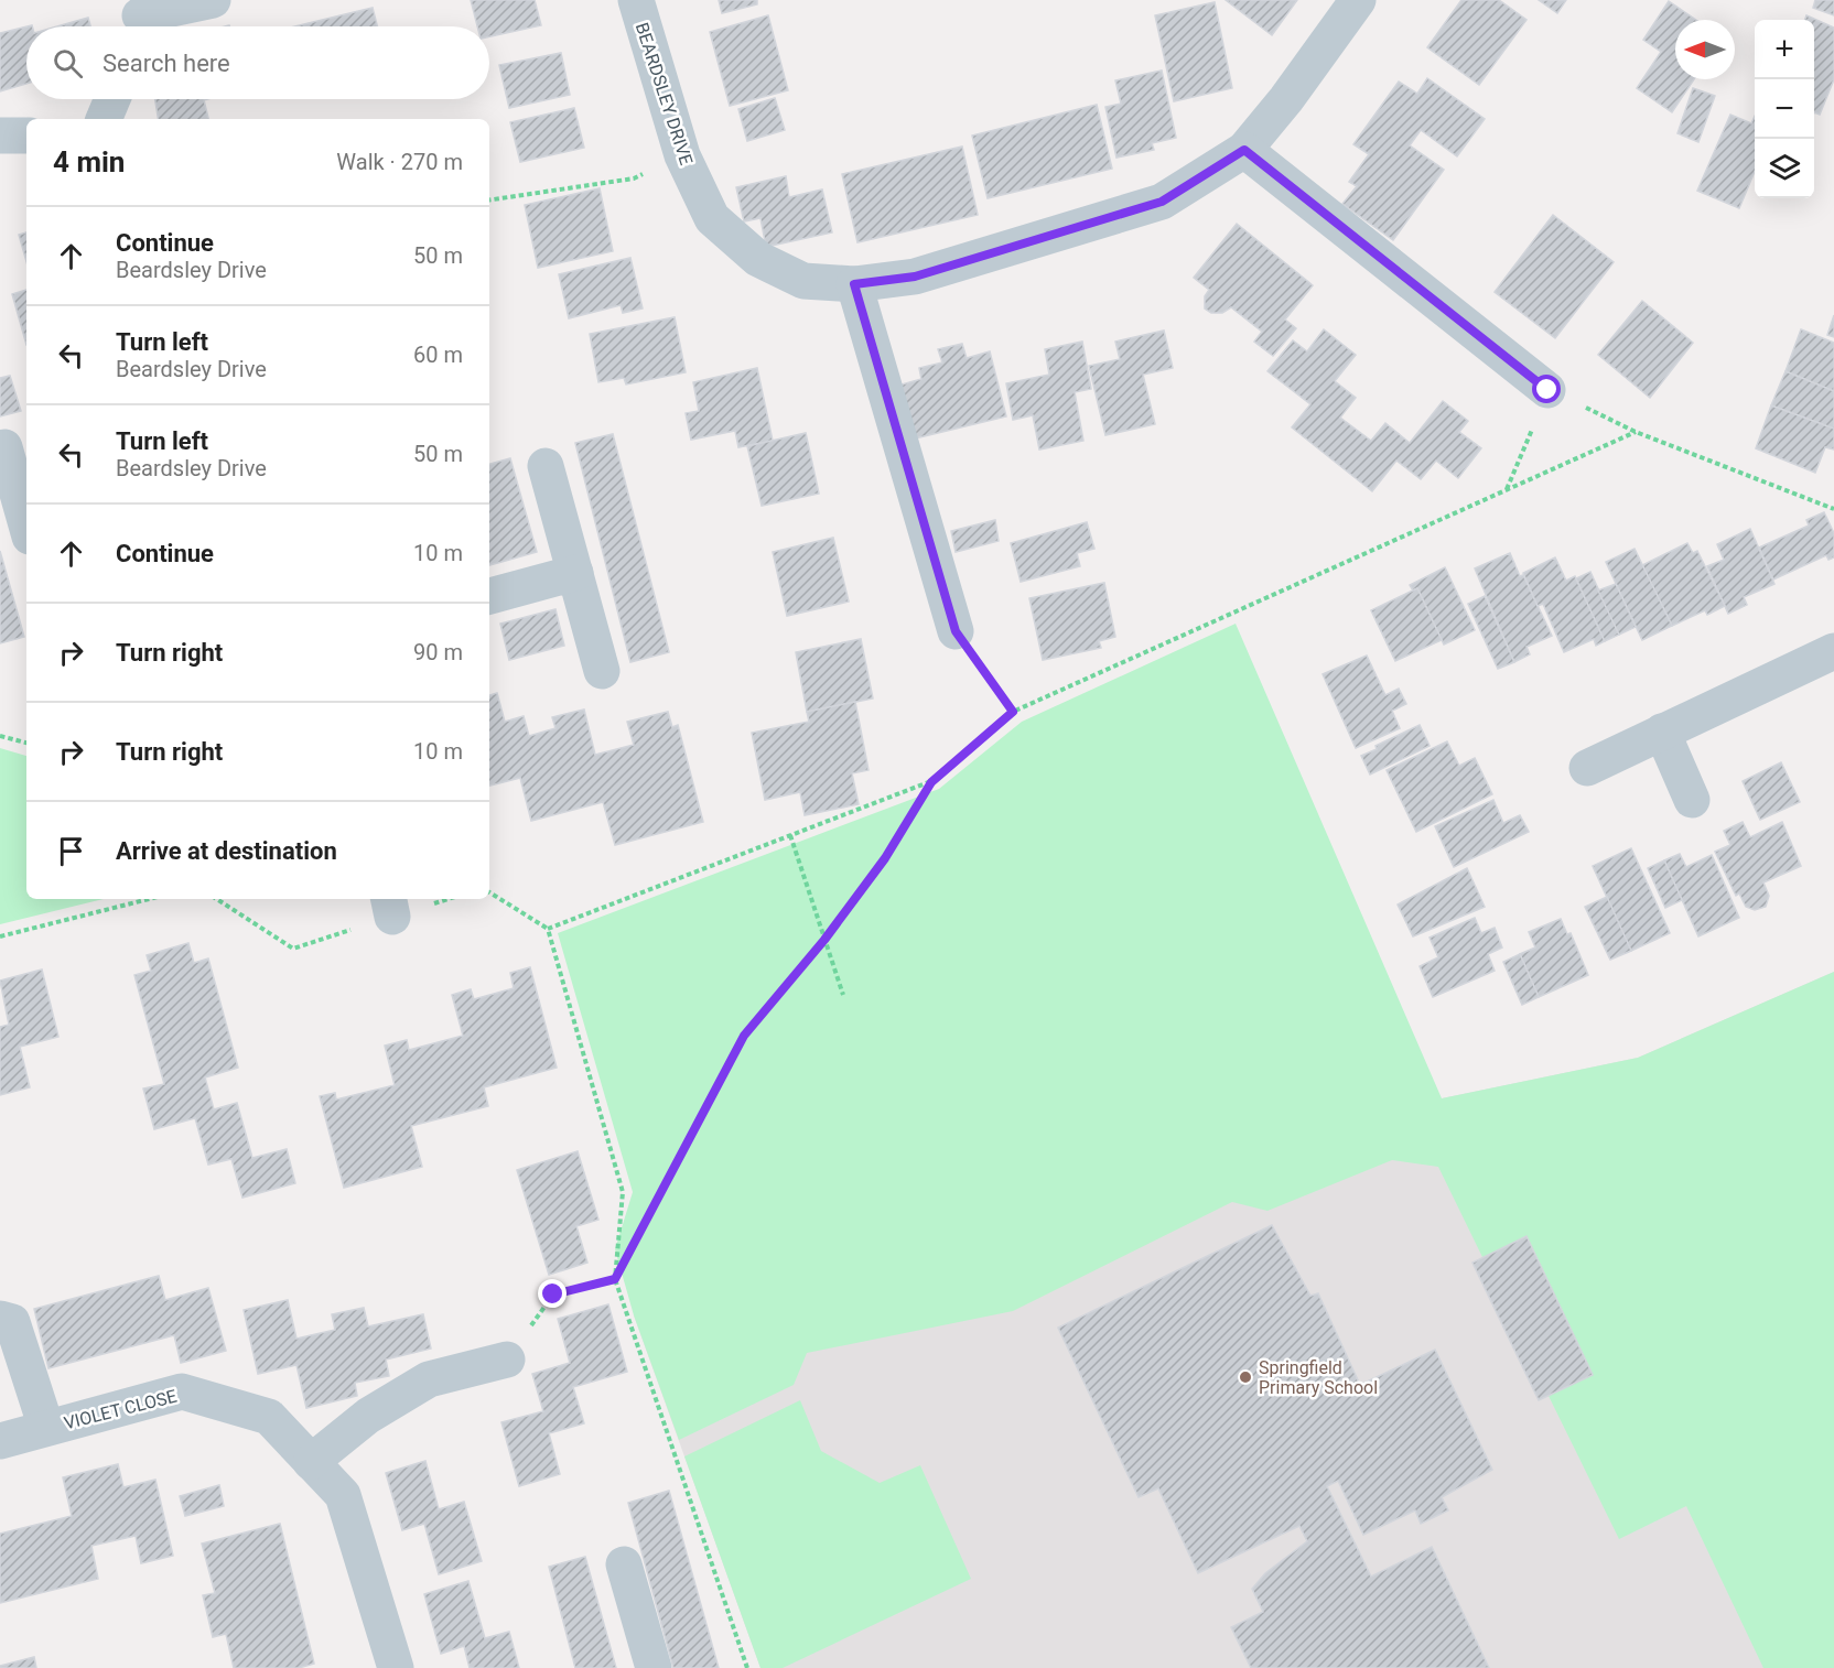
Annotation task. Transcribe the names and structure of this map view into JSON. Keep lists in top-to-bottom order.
{
  "streets": {
    "street": ["BEARDSLEY DRIVE", "VIOLET CLOSE"]
  },
  "places": ["Springfield Primary School"],
  "north": "left",
  "page": {
    "map_buttons": ["+", "−"],
    "search": "Search here",
    "heading": ["4 min", "Walk · 270 m"],
    "list": [
      ["Continue", "Beardsley Drive", "50 m"],
      ["Turn left", "Beardsley Drive", "60 m"],
      ["Turn left", "Beardsley Drive", "50 m"],
      ["Continue", "10 m"],
      ["Turn right", "90 m"],
      ["Turn right", "10 m"],
      "Arrive at destination"
    ]
  }
}
